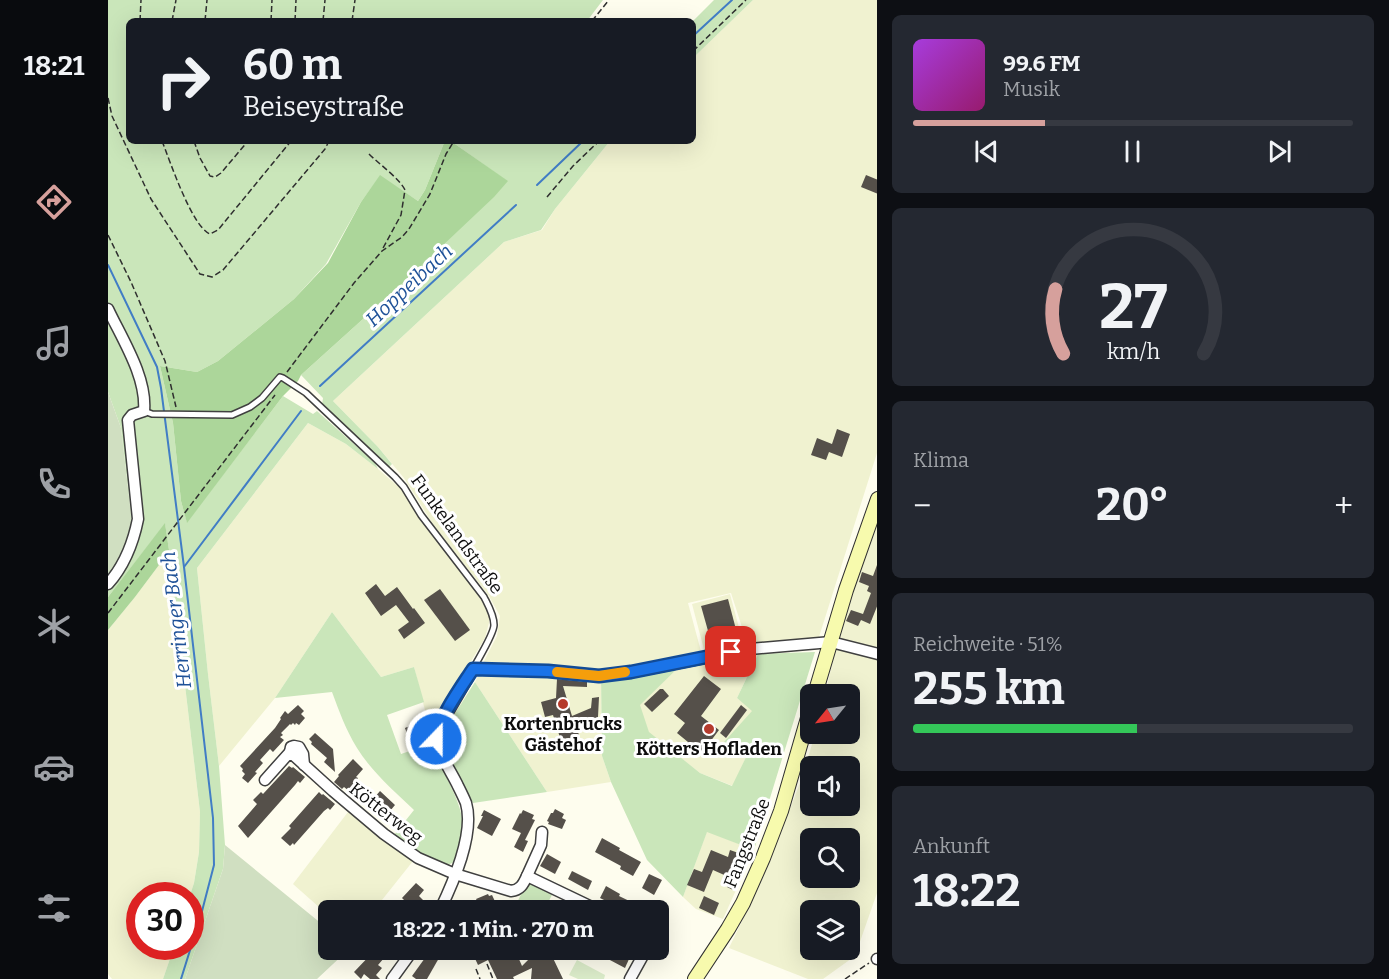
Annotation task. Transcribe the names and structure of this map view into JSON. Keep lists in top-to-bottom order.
{
  "streets": {
    "main road": ["Fangstraße"],
    "street": ["Funkelandstraße", "Kötterweg"]
  },
  "crossings": [
    ["Funkelandstraße", "Kötterweg"]
  ],
  "water": ["Hoppeibach", "Herringer Bach"],
  "places": ["Kortenbrucks Gästehof", "Kötters Hofladen"],
  "north": "bottom left",
  "page": {
    "tabs": "18:21",
    "turn": ["60 m", "Beiseystraße"],
    "song": ["99.6 FM", "Musik"],
    "tile": [
      "Klima",
      ["Reichweite · 51%", "255 km"],
      ["Ankunft", "18:22"]
    ],
    "heat": ["−", "20°", "+"],
    "limit": "30",
    "trip": "18:22 · 1 Min. · 270 m",
    "gauge": ["27", "km/h"]
  }
}
